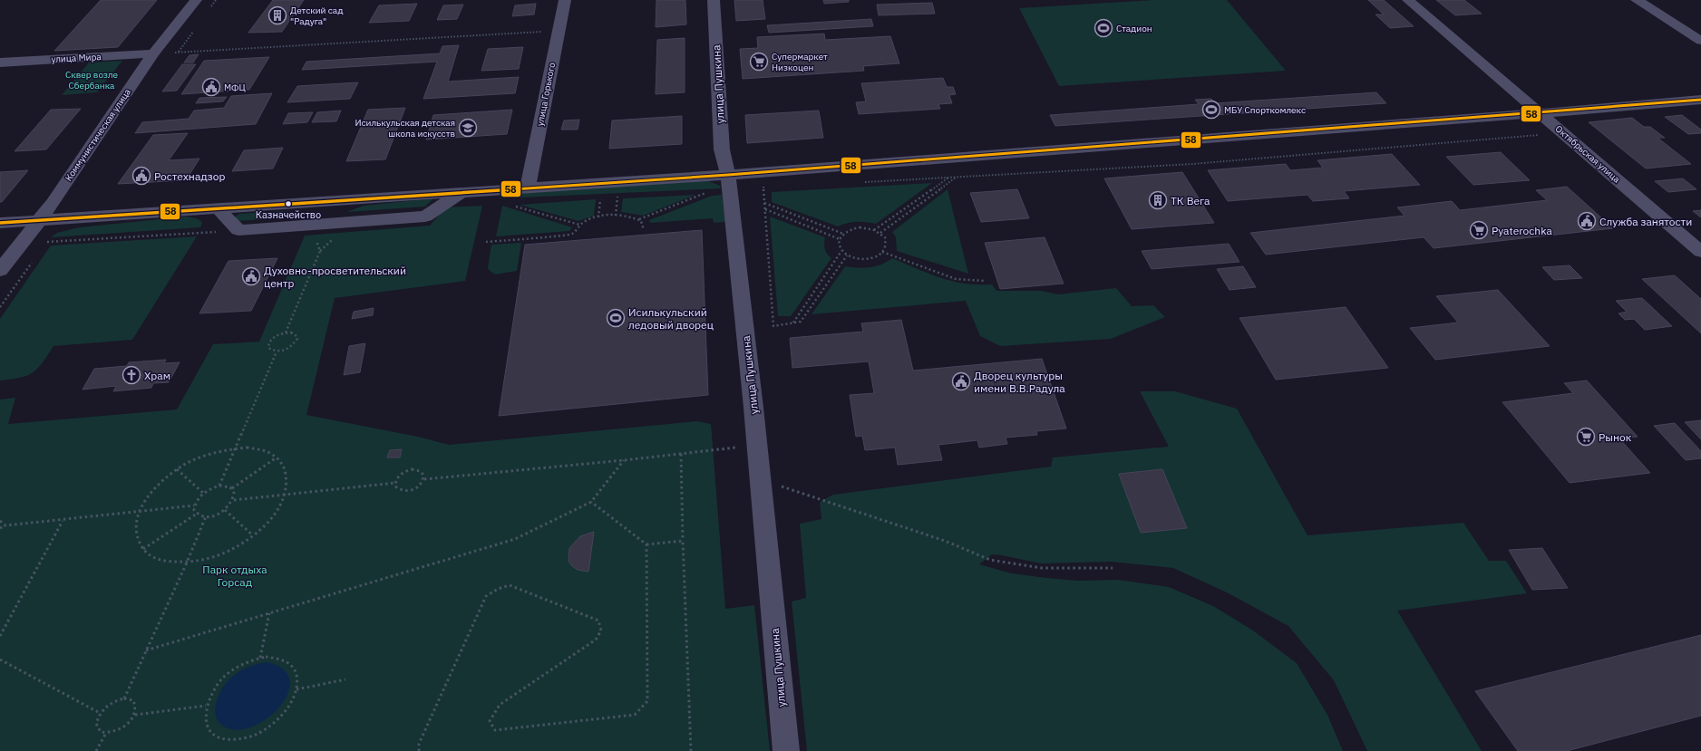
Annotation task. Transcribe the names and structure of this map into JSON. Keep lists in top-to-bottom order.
{
  "streets": {
    "street": [
      "улица Мира",
      "улица Пушкина",
      "улица Горького",
      "Коммунистическая улица",
      "Октябрьская улица"
    ]
  },
  "crossings": [
    ["улица Мира", "Коммунистическая улица"]
  ],
  "parks": ["Сквер возле Сбербанка", "Парк отдыха Горсад"],
  "places": {
    "building": ["Детский сад \"Радуга\"", "ТК Вега"],
    "sports": ["Стадион", "МБУ Спорткомлекс", "Исилькульский ледовый дворец"],
    "supermarket": ["Супермаркет Низкоцен", "Pyaterochka", "Рынок"],
    "public building": [
      "МФЦ",
      "Ростехнадзор",
      "Служба занятости",
      "Духовно-просветительский центр",
      "Дворец культуры имени В.В.Радула"
    ],
    "school or university": ["Исилькульская детская школа искусств"],
    "other": ["Казначейство"],
    "church": ["Храм"]
  },
  "lines": ["transit line 58"]
}
